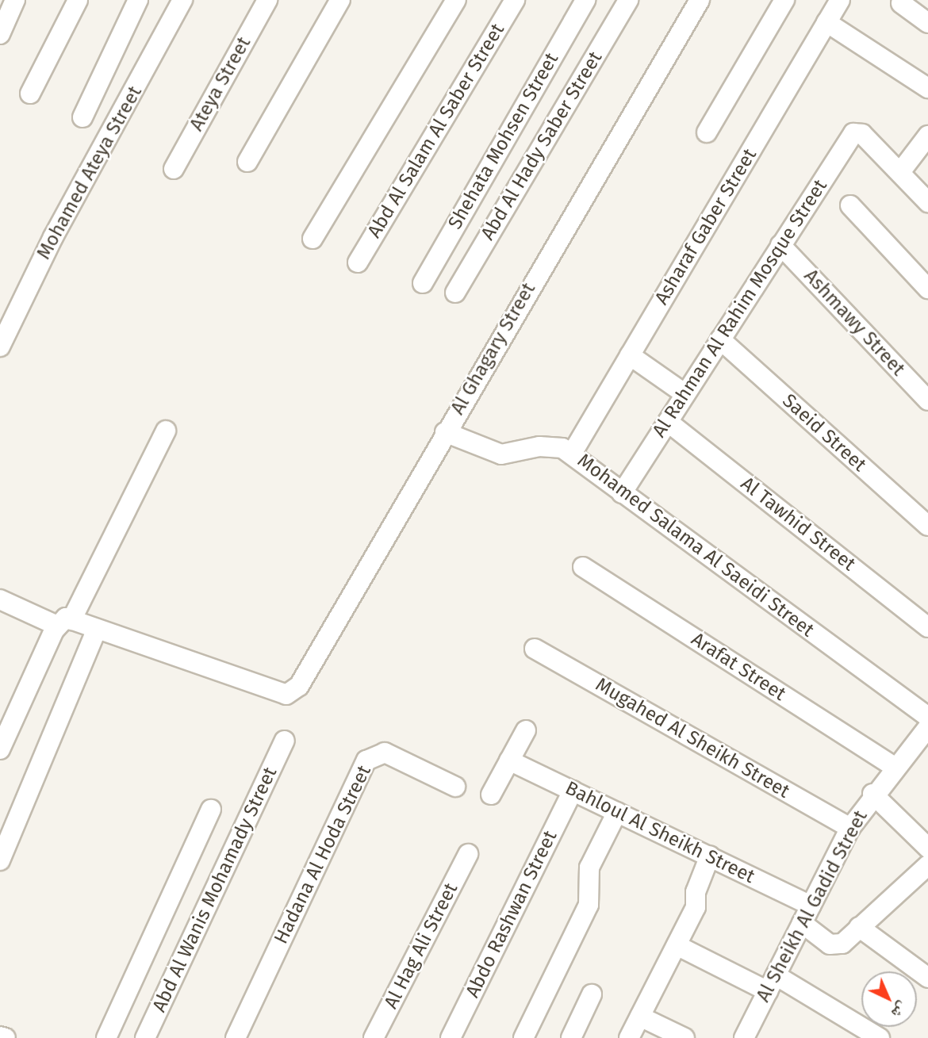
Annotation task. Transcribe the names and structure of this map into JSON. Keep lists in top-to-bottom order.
{
  "streets": {
    "street": [
      "Ateya Street",
      "Abd Al Salam Al Saber Street",
      "Shehata Mohsen Street",
      "Abd Al Hady Saber Street",
      "Mohamed Ateya Street",
      "Asharaf Gaber Street",
      "Al Rahman Al Rahim Mosque Street",
      "Ashmawy Street",
      "Al Ghagary Street",
      "Saeid Street",
      "Al Tawhid Street",
      "Mohamed Salama Al Saeidi Street",
      "Arafat Street",
      "Mugahed Al Sheikh Street",
      "Bahloul Al Sheikh Street",
      "Hadana Al Hoda Street",
      "Abd Al Wanis Mohamady Street",
      "Al Sheikh Al Gadid Street",
      "Abdo Rashwan Street",
      "Al Hag Ali Street"
    ]
  },
  "crossings": [
    ["Asharaf Gaber Street", "Mohamed Salama Al Saeidi Street"],
    ["Al Rahman Al Rahim Mosque Street", "Ashmawy Street"],
    ["Al Rahman Al Rahim Mosque Street", "Saeid Street"],
    ["Al Rahman Al Rahim Mosque Street", "Al Tawhid Street"],
    ["Al Rahman Al Rahim Mosque Street", "Mohamed Salama Al Saeidi Street"],
    ["Al Ghagary Street", "Mohamed Salama Al Saeidi Street"],
    ["Arafat Street", "Al Sheikh Al Gadid Street"],
    ["Mugahed Al Sheikh Street", "Al Sheikh Al Gadid Street"],
    ["Bahloul Al Sheikh Street", "Al Sheikh Al Gadid Street"],
    ["Bahloul Al Sheikh Street", "Abdo Rashwan Street"]
  ],
  "north": "bottom right"
}
